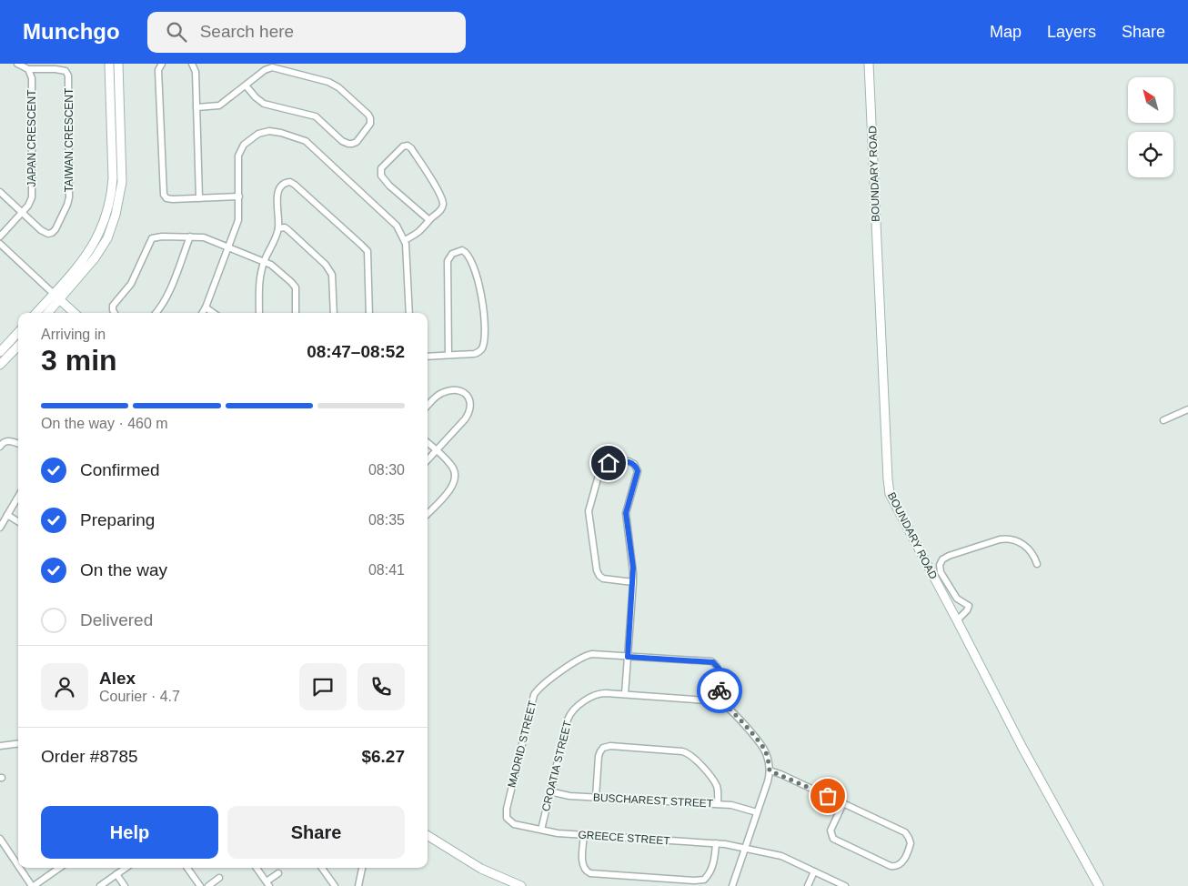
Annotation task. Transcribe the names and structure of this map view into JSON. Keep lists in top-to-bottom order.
{
  "streets": {
    "street": [
      "JAPAN CRESCENT",
      "TAIWAN CRESCENT",
      "BOUNDARY ROAD",
      "MADRID STREET",
      "CROATIA STREET",
      "BUSCHAREST STREET",
      "GREECE STREET"
    ]
  },
  "crossings": [
    ["JAPAN CRESCENT", "TAIWAN CRESCENT"],
    ["MADRID STREET", "CROATIA STREET"],
    ["MADRID STREET", "GREECE STREET"],
    ["CROATIA STREET", "BUSCHAREST STREET"],
    ["CROATIA STREET", "GREECE STREET"]
  ],
  "north": "top left",
  "page": {
    "header": "Munchgo",
    "search": "Search here",
    "nav": ["Map", "Layers", "Share"],
    "heading": ["3 min", "Arriving in", "08:47–08:52"],
    "panel": [
      "Alex",
      "Courier · 4.7",
      "Order #8785",
      "$6.27"
    ],
    "bar": "On the way · 460 m",
    "list": [
      ["Confirmed", "08:30"],
      ["Preparing", "08:35"],
      ["On the way", "08:41"],
      "Delivered"
    ],
    "buttons": ["Help", "Share"]
  }
}
